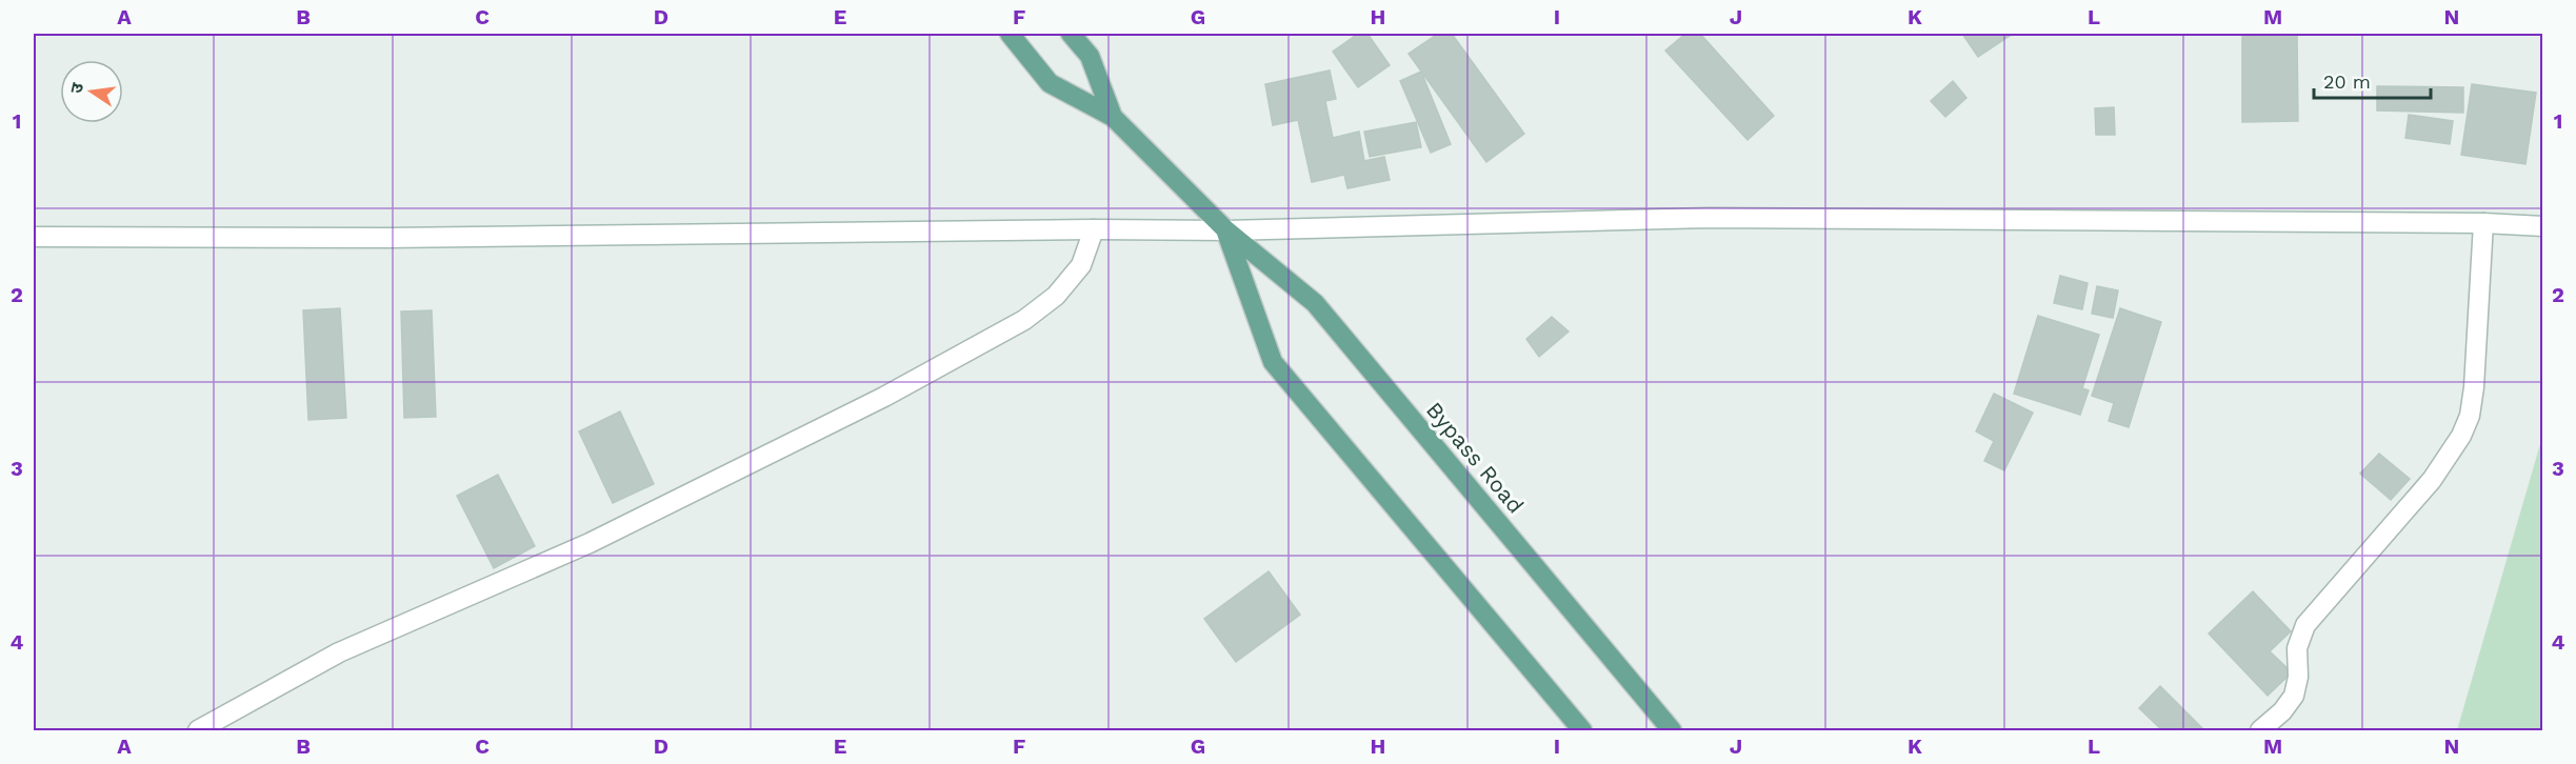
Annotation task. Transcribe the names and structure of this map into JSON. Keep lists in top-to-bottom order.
{
  "streets": {
    "main road": ["Bypass Road"]
  },
  "scale_bar": "20 m",
  "north": "left",
  "grid": {
    "columns": [
      "A",
      "B",
      "C",
      "D",
      "E",
      "F",
      "G",
      "H",
      "I",
      "J",
      "K",
      "L",
      "M",
      "N"
    ],
    "rows": [
      "1",
      "2",
      "3",
      "4"
    ]
  }
}
